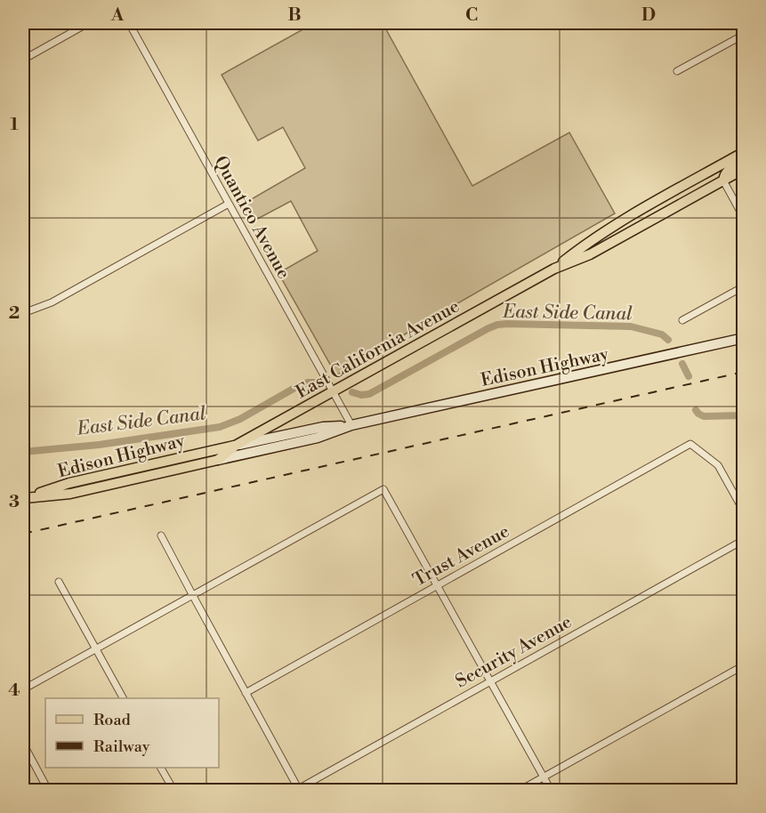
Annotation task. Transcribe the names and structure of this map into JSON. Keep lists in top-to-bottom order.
{
  "streets": {
    "main road": ["East California Avenue", "Edison Highway"],
    "street": ["Quantico Avenue", "Trust Avenue", "Security Avenue"]
  },
  "crossings": [
    ["Quantico Avenue", "East California Avenue"],
    ["Quantico Avenue", "Edison Highway"],
    ["East California Avenue", "Edison Highway"]
  ],
  "water": ["East Side Canal"],
  "legend": ["Road", "Railway"],
  "grid": {
    "columns": [
      "A",
      "B",
      "C",
      "D"
    ],
    "rows": [
      "1",
      "2",
      "3",
      "4"
    ]
  }
}
